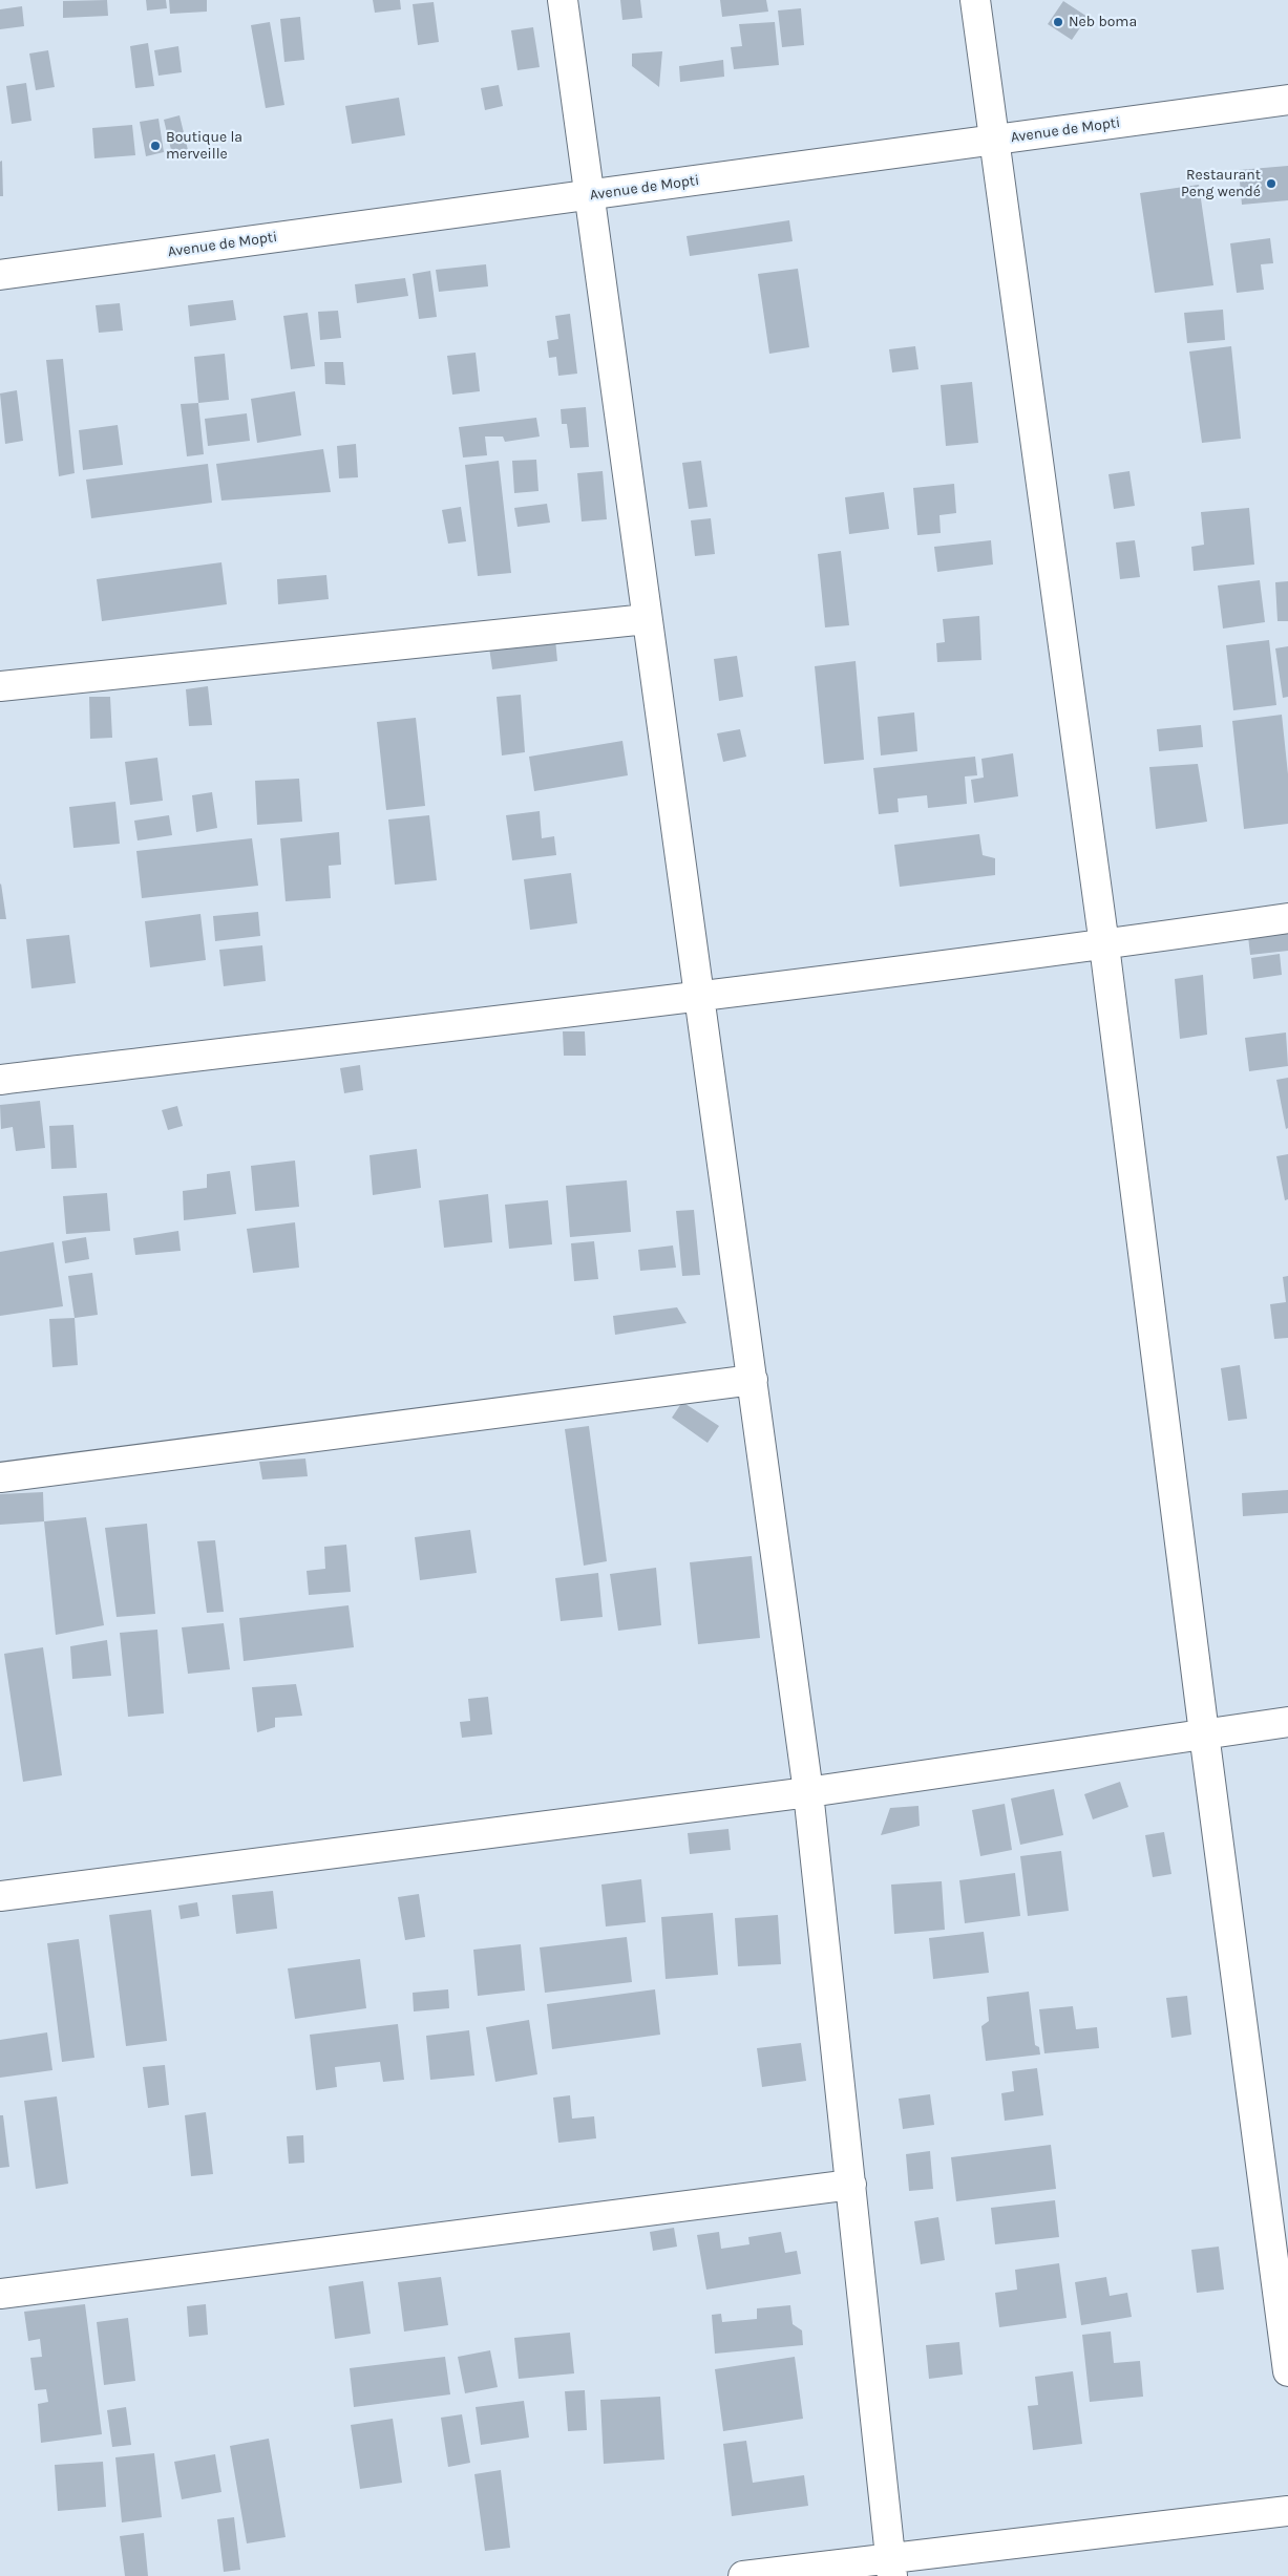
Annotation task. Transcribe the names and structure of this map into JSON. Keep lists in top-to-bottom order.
{
  "streets": {
    "street": ["Avenue de Mopti"]
  },
  "places": ["Neb boma", "Boutique la merveille", "Restaurant Peng wendé"]
}
